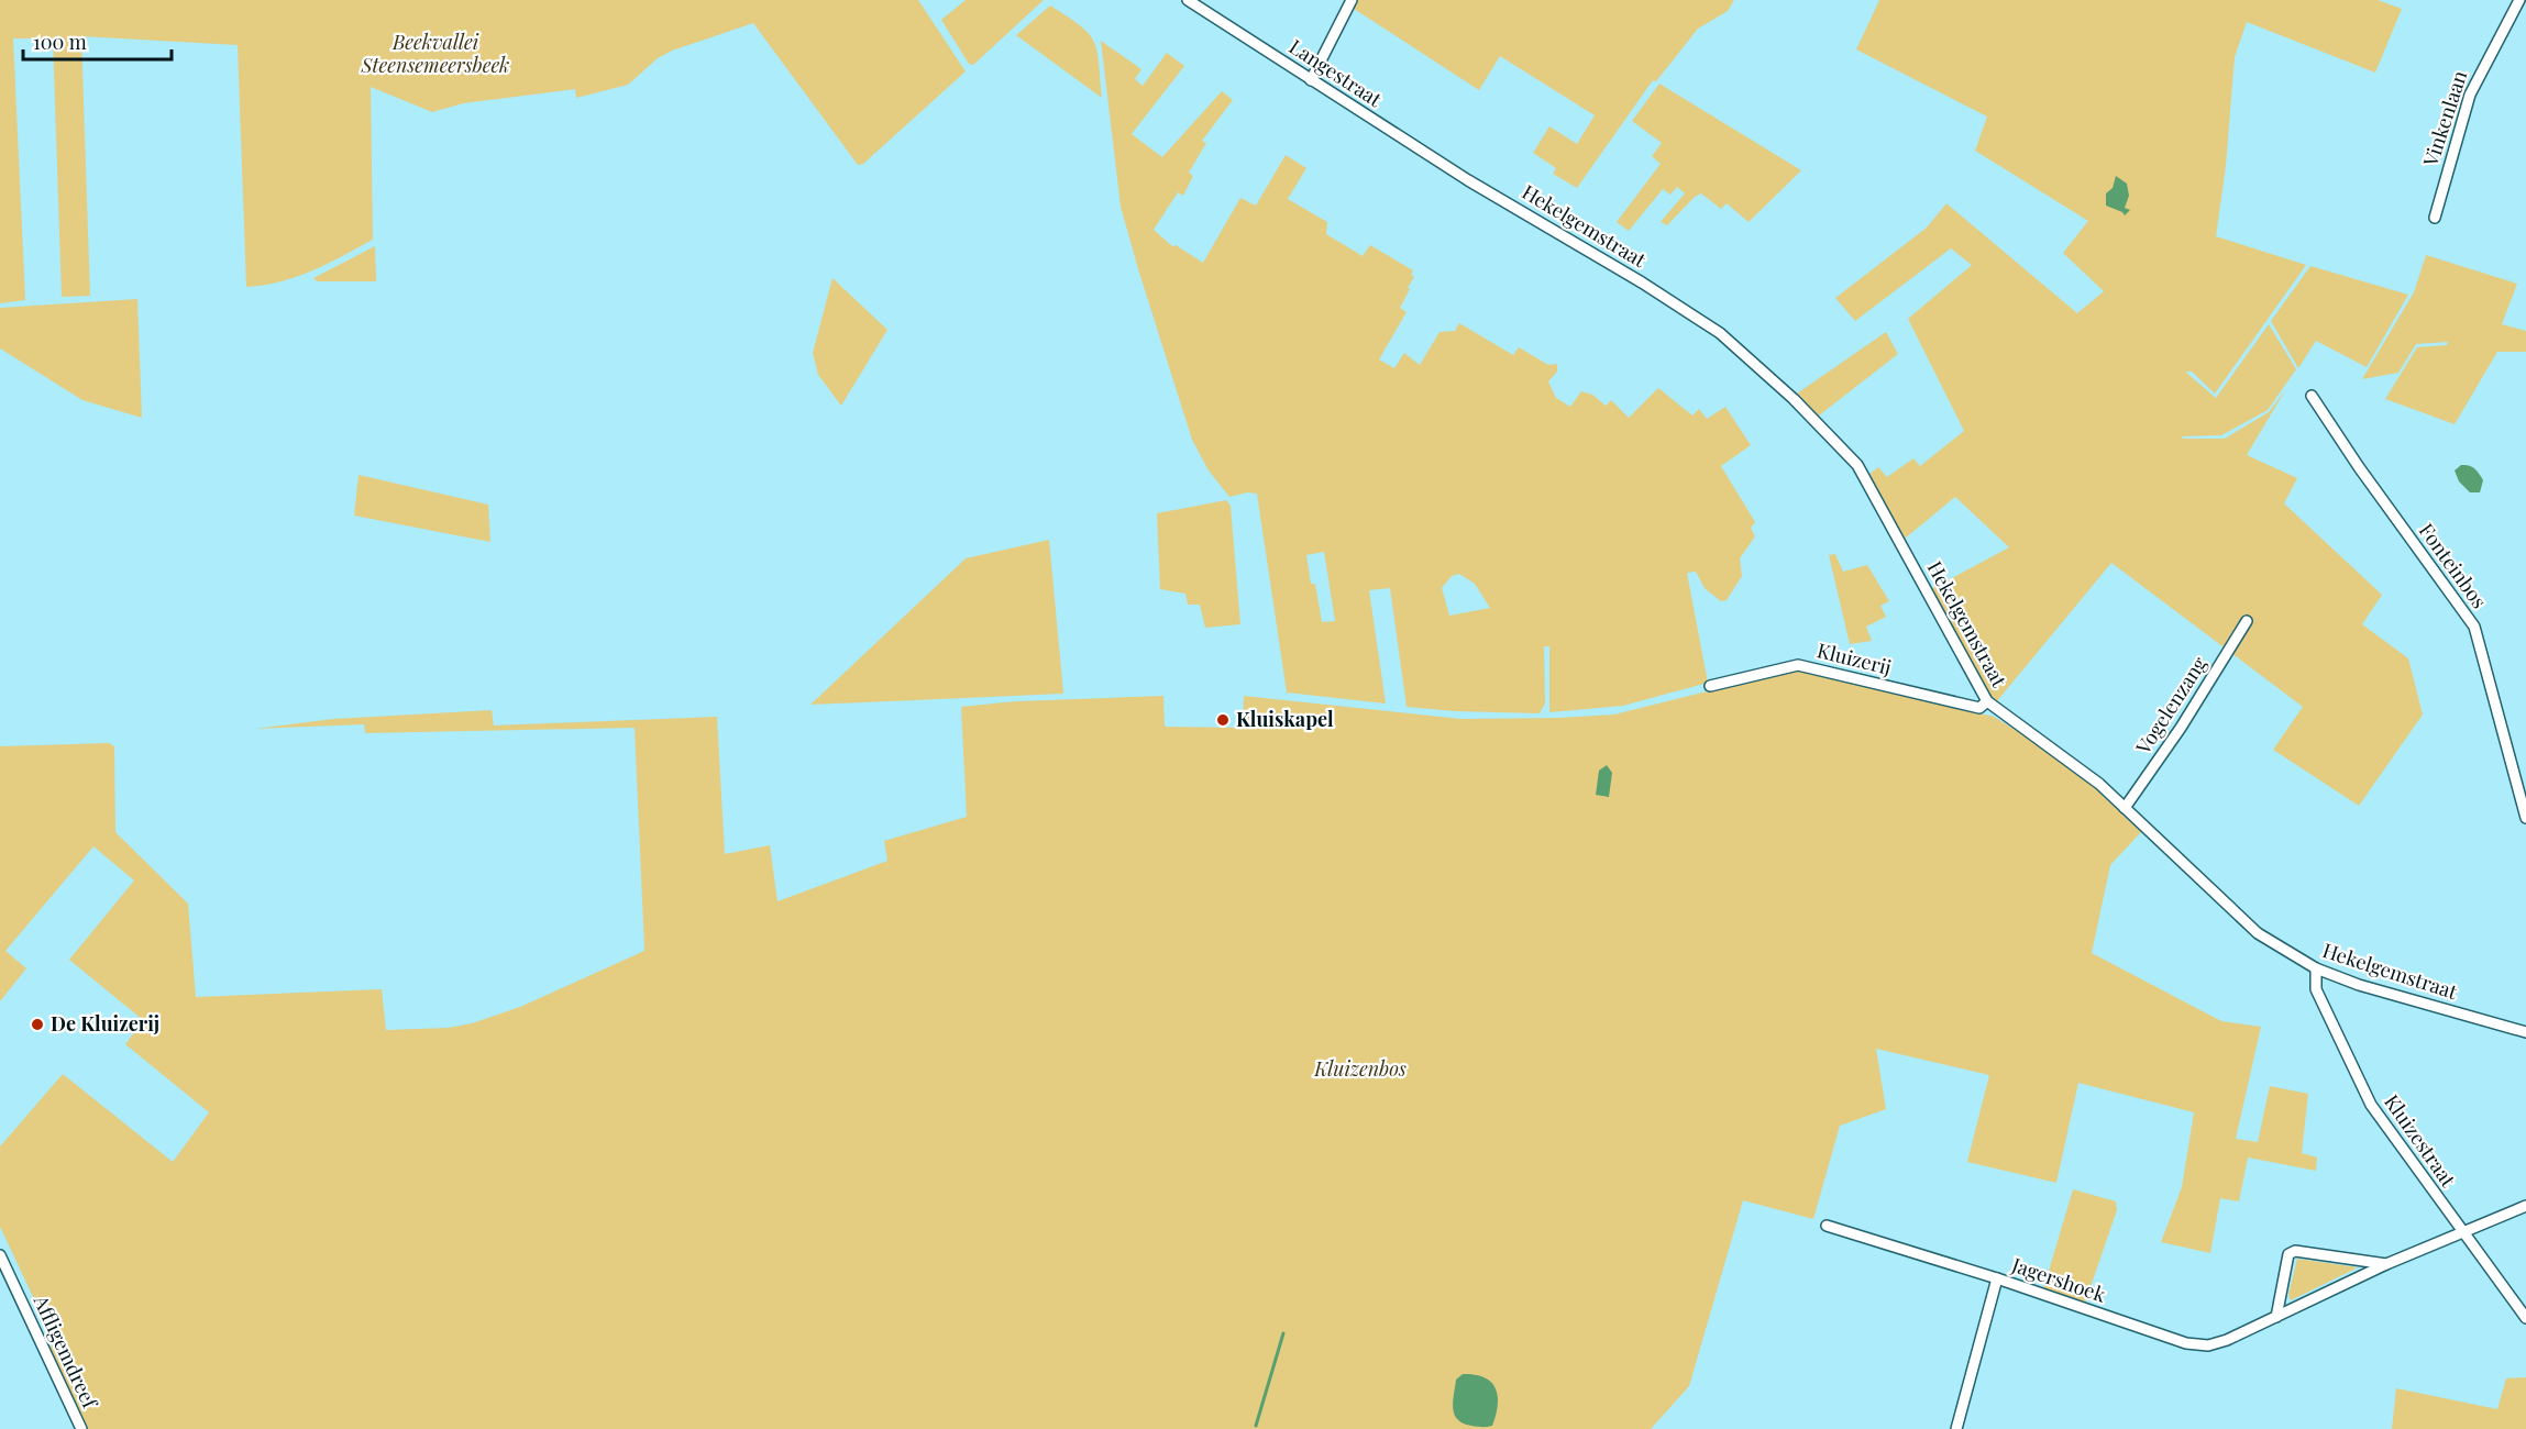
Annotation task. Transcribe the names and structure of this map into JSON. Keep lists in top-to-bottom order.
{
  "streets": {
    "street": [
      "Langestraat",
      "Vinkenlaan",
      "Hekelgemstraat",
      "Fonteinbos",
      "Kluizerij",
      "Vogelenzang",
      "Kluizestraat",
      "Jagershoek",
      "Affligemdreef"
    ]
  },
  "crossings": [
    ["Langestraat", "Hekelgemstraat"],
    ["Hekelgemstraat", "Kluizerij"],
    ["Hekelgemstraat", "Vogelenzang"],
    ["Hekelgemstraat", "Kluizestraat"],
    ["Kluizestraat", "Jagershoek"]
  ],
  "parks": ["Beekvallei Steensemeersbeek", "Kluizenbos"],
  "places": ["Kluiskapel", "De Kluizerij"],
  "scale_bar": "100 m"
}
